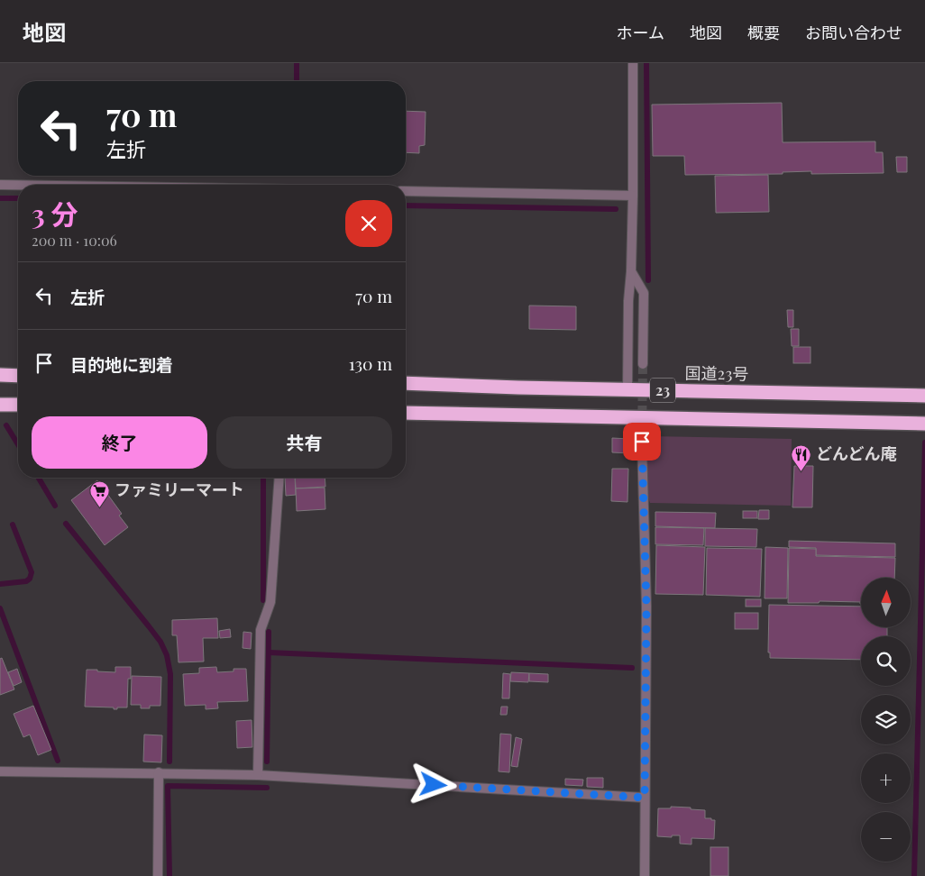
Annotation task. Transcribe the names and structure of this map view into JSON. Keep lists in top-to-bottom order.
{
  "streets": {
    "highway": ["国道23号", "23"]
  },
  "places": {
    "restaurant": ["どんどん庵"],
    "supermarket": ["ファミリーマート"]
  },
  "north": "top",
  "page": {
    "header": "地図",
    "nav": [
      "ホーム",
      "地図",
      "概要",
      "お問い合わせ"
    ],
    "turn": ["70 m", "左折"],
    "heading": ["3 分", "200 m · 10:06"],
    "list": [
      {
        "name": "左折",
        "value": "70 m"
      },
      {
        "name": "目的地に到着",
        "value": "130 m"
      }
    ],
    "buttons": ["終了", "共有"],
    "map_buttons": ["+", "−"]
  }
}
